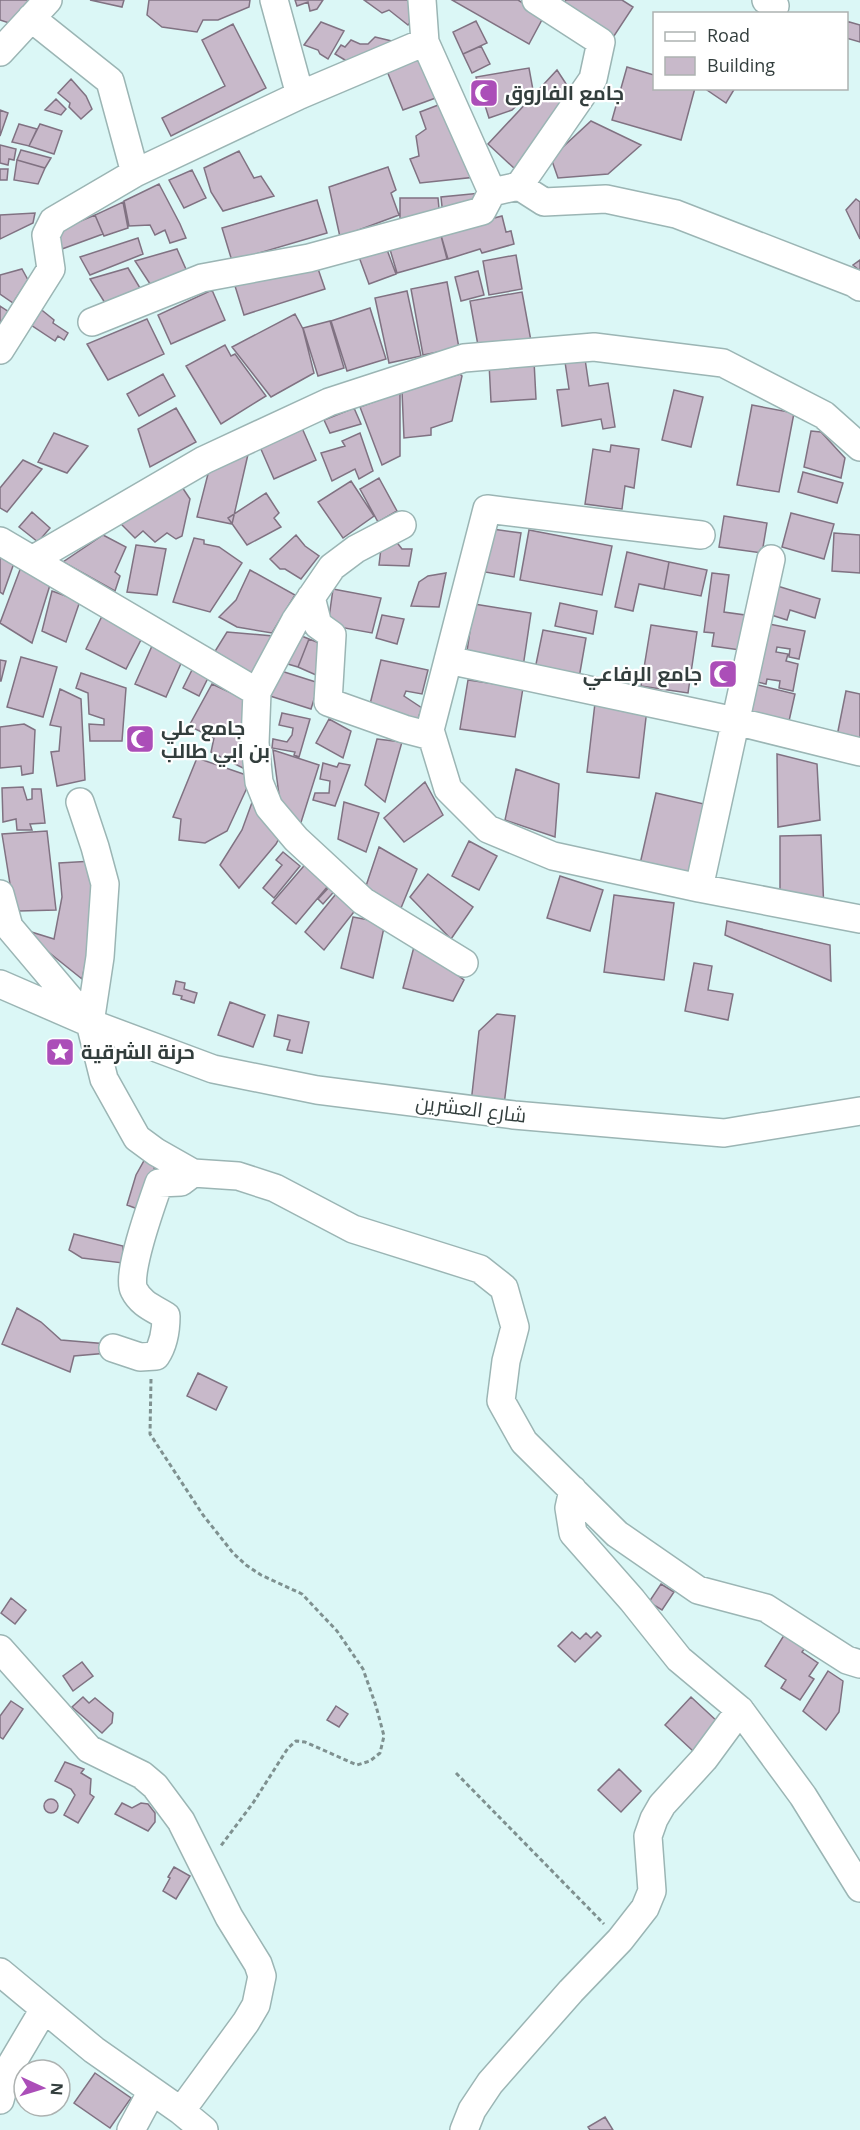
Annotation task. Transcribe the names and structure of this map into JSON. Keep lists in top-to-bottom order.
{
  "streets": {
    "street": ["شارع العشرين"]
  },
  "places": {
    "mosque": ["جامع الفاروق", "جامع الرفاعي", "جامع علي بن ابي طالب"],
    "place": ["حرنة الشرقية"]
  },
  "legend": ["Road", "Building"],
  "north": "right"
}
